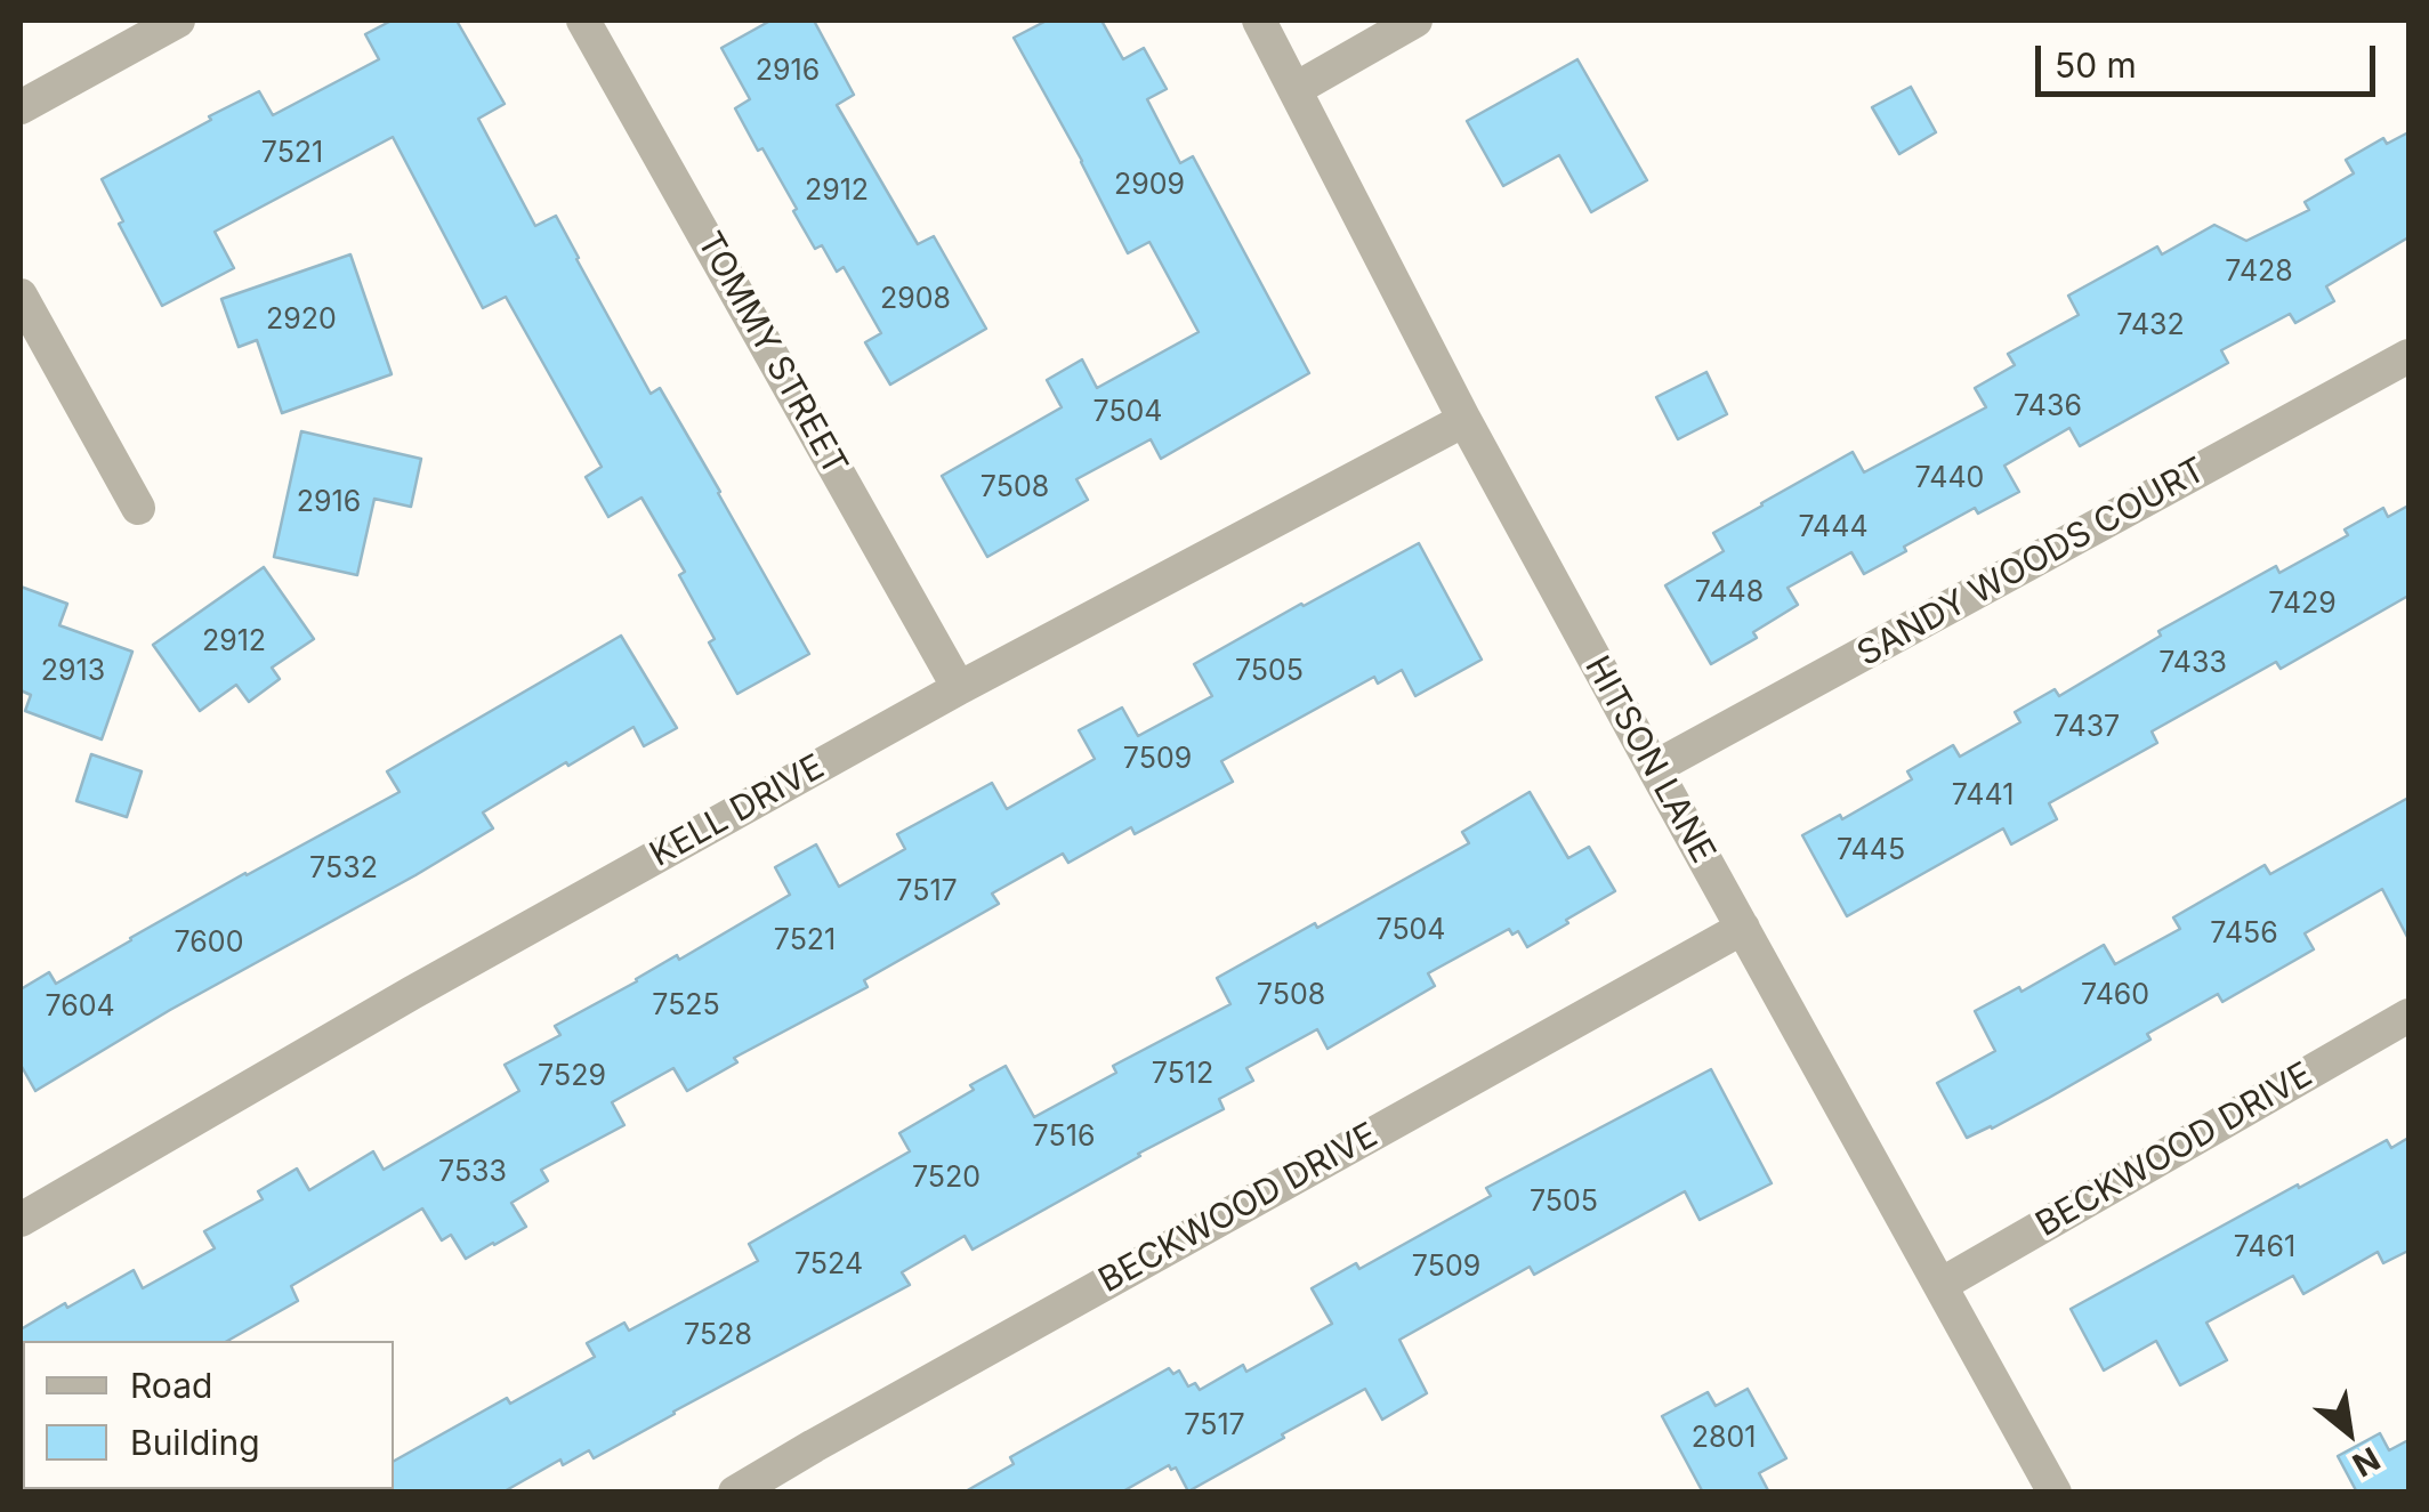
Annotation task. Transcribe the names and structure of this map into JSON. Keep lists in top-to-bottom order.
{
  "streets": {
    "street": [
      "TOMMY STREET",
      "SANDY WOODS COURT",
      "HITSON LANE",
      "KELL DRIVE",
      "BECKWOOD DRIVE"
    ]
  },
  "crossings": [
    ["TOMMY STREET", "KELL DRIVE"],
    ["SANDY WOODS COURT", "HITSON LANE"],
    ["HITSON LANE", "KELL DRIVE"],
    ["HITSON LANE", "BECKWOOD DRIVE"]
  ],
  "house_numbers": [
    "2916",
    "7521",
    "2909",
    "2912",
    "7428",
    "2908",
    "2920",
    "7432",
    "7436",
    "7504",
    "7440",
    "7508",
    "2916",
    "7444",
    "7448",
    "7429",
    "2912",
    "7433",
    "2913",
    "7505",
    "7437",
    "7509",
    "7441",
    "7445",
    "7532",
    "7517",
    "7504",
    "7456",
    "7521",
    "7600",
    "7508",
    "7460",
    "7525",
    "7604",
    "7512",
    "7529",
    "7516",
    "7533",
    "7520",
    "7505",
    "7461",
    "7524",
    "7509",
    "7528",
    "7517",
    "2801"
  ],
  "legend": ["Road", "Building"],
  "scale_bar": "50 m",
  "north": "bottom right"
}
